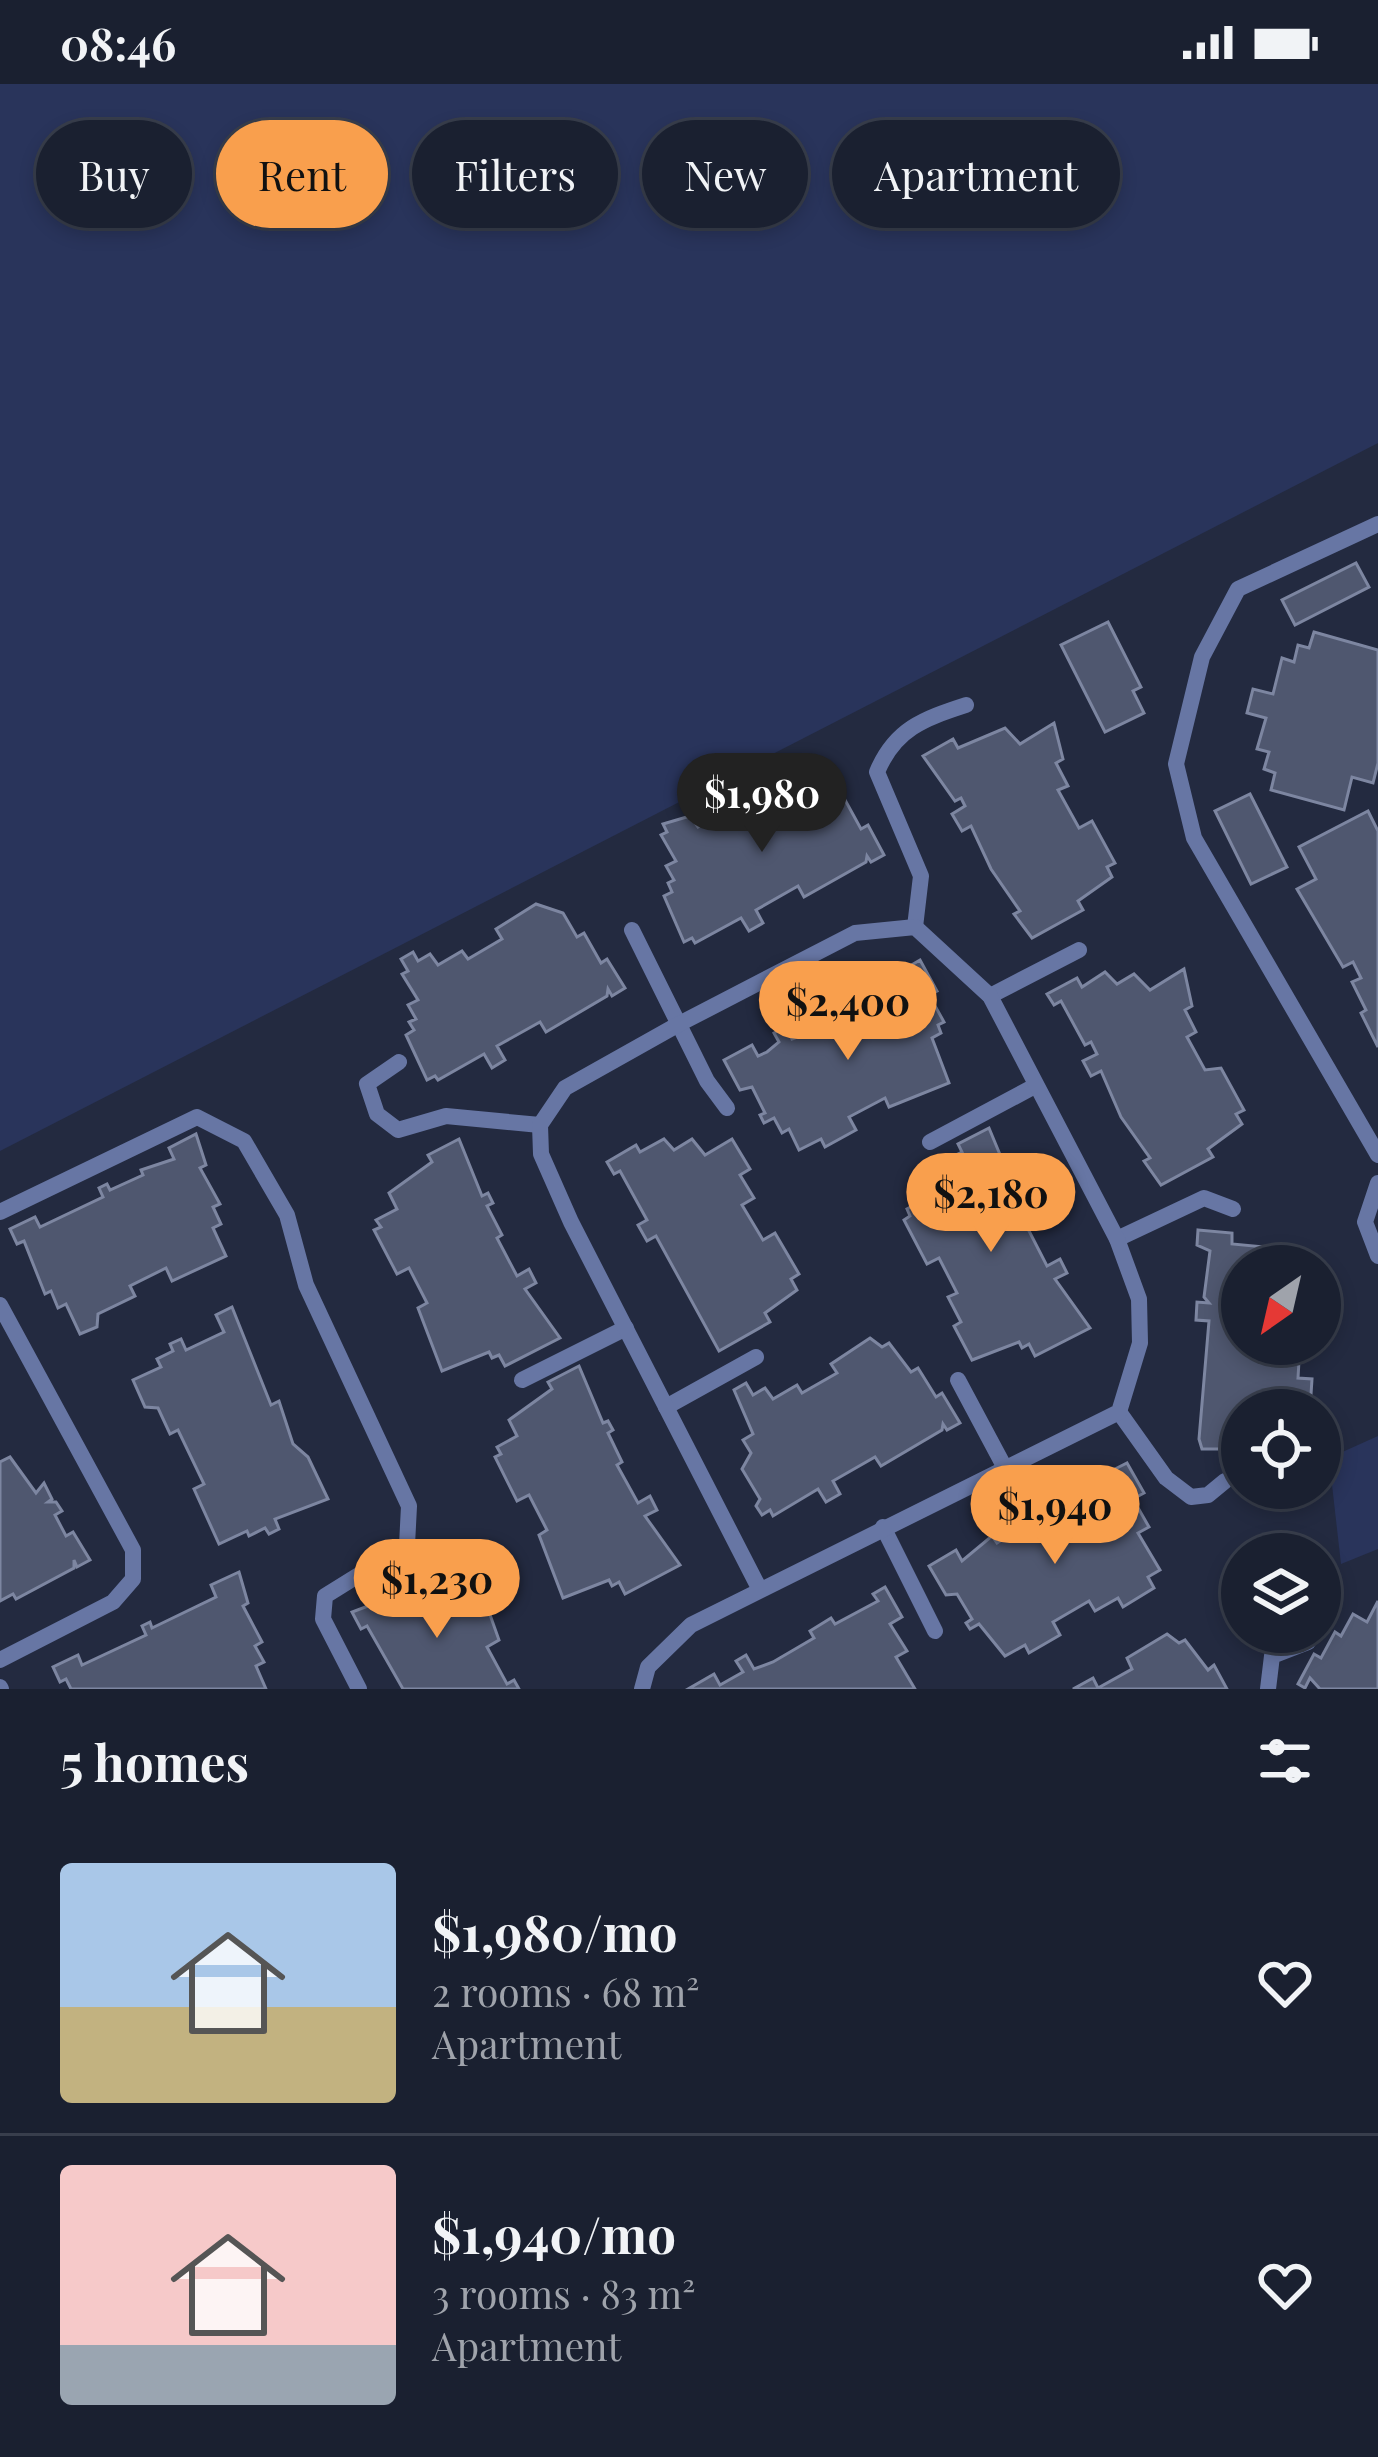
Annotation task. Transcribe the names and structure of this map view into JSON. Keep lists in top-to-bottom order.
{
  "north": "bottom left",
  "page": {
    "status": "08:46",
    "chip": [
      "Buy",
      "Rent",
      "Filters",
      "New",
      "Apartment"
    ],
    "price": [
      "$1,980",
      "$2,400",
      "$2,180",
      "$1,940",
      "$1,230"
    ],
    "heading": "5 homes",
    "list": [
      {
        "name": "$1,980/mo",
        "note": "2 rooms · 68 m² · Apartment"
      },
      {
        "name": "$1,940/mo",
        "note": "3 rooms · 83 m² · Apartment"
      }
    ]
  }
}
